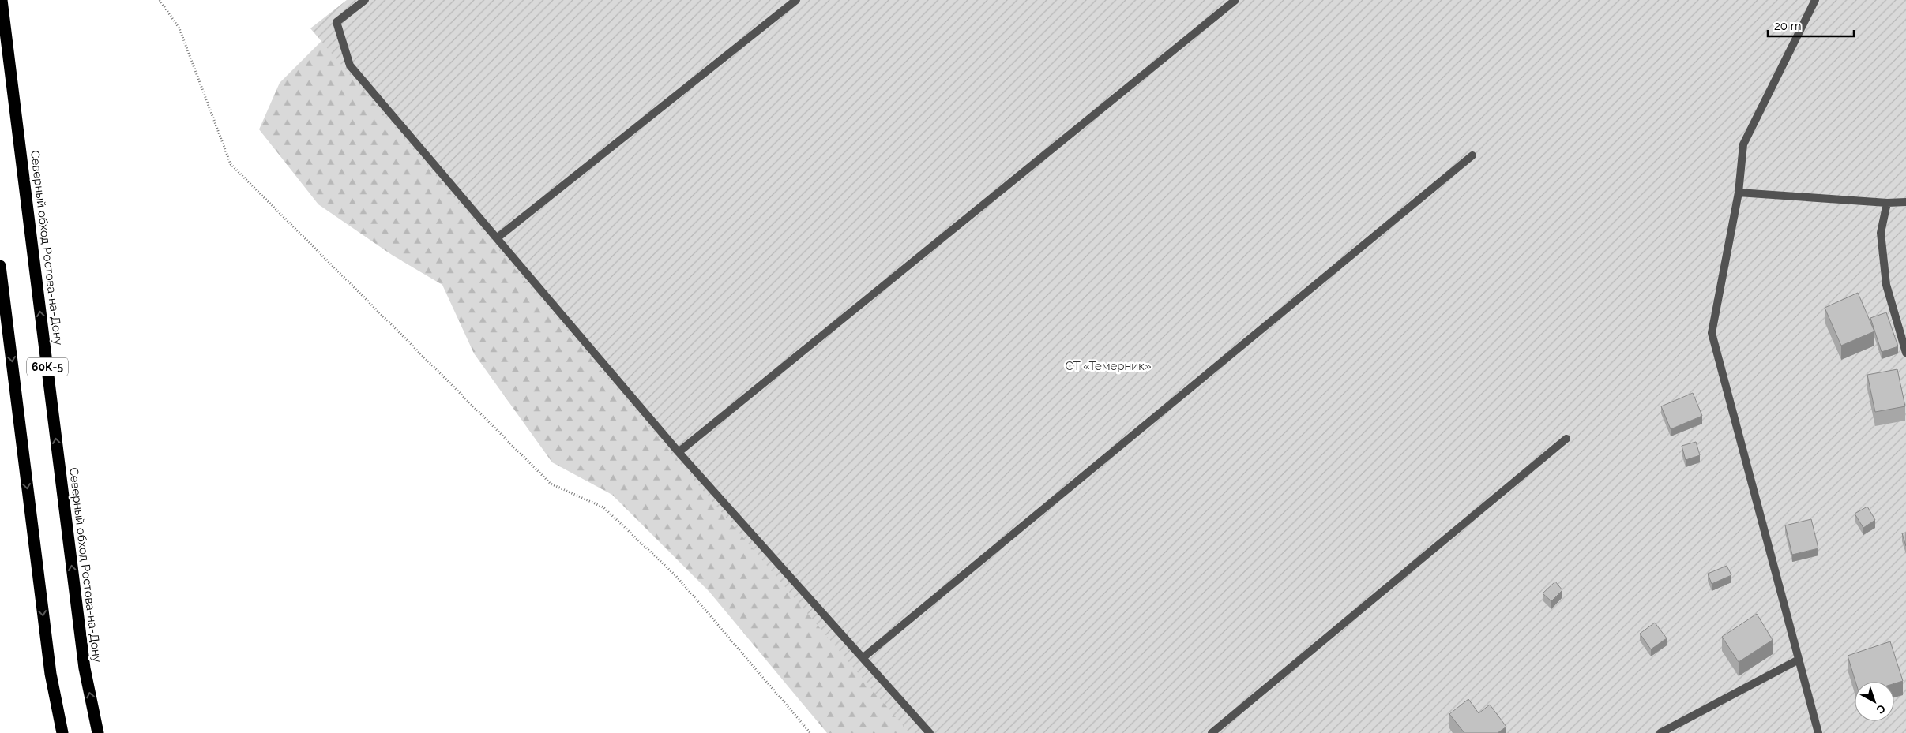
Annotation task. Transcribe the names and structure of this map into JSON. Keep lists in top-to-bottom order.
{
  "streets": {
    "highway": ["Северный обход Ростова-на-Дону", "60К-5"]
  },
  "parks": ["СТ «Темерник»"],
  "scale_bar": "20 m",
  "north": "bottom right"
}
